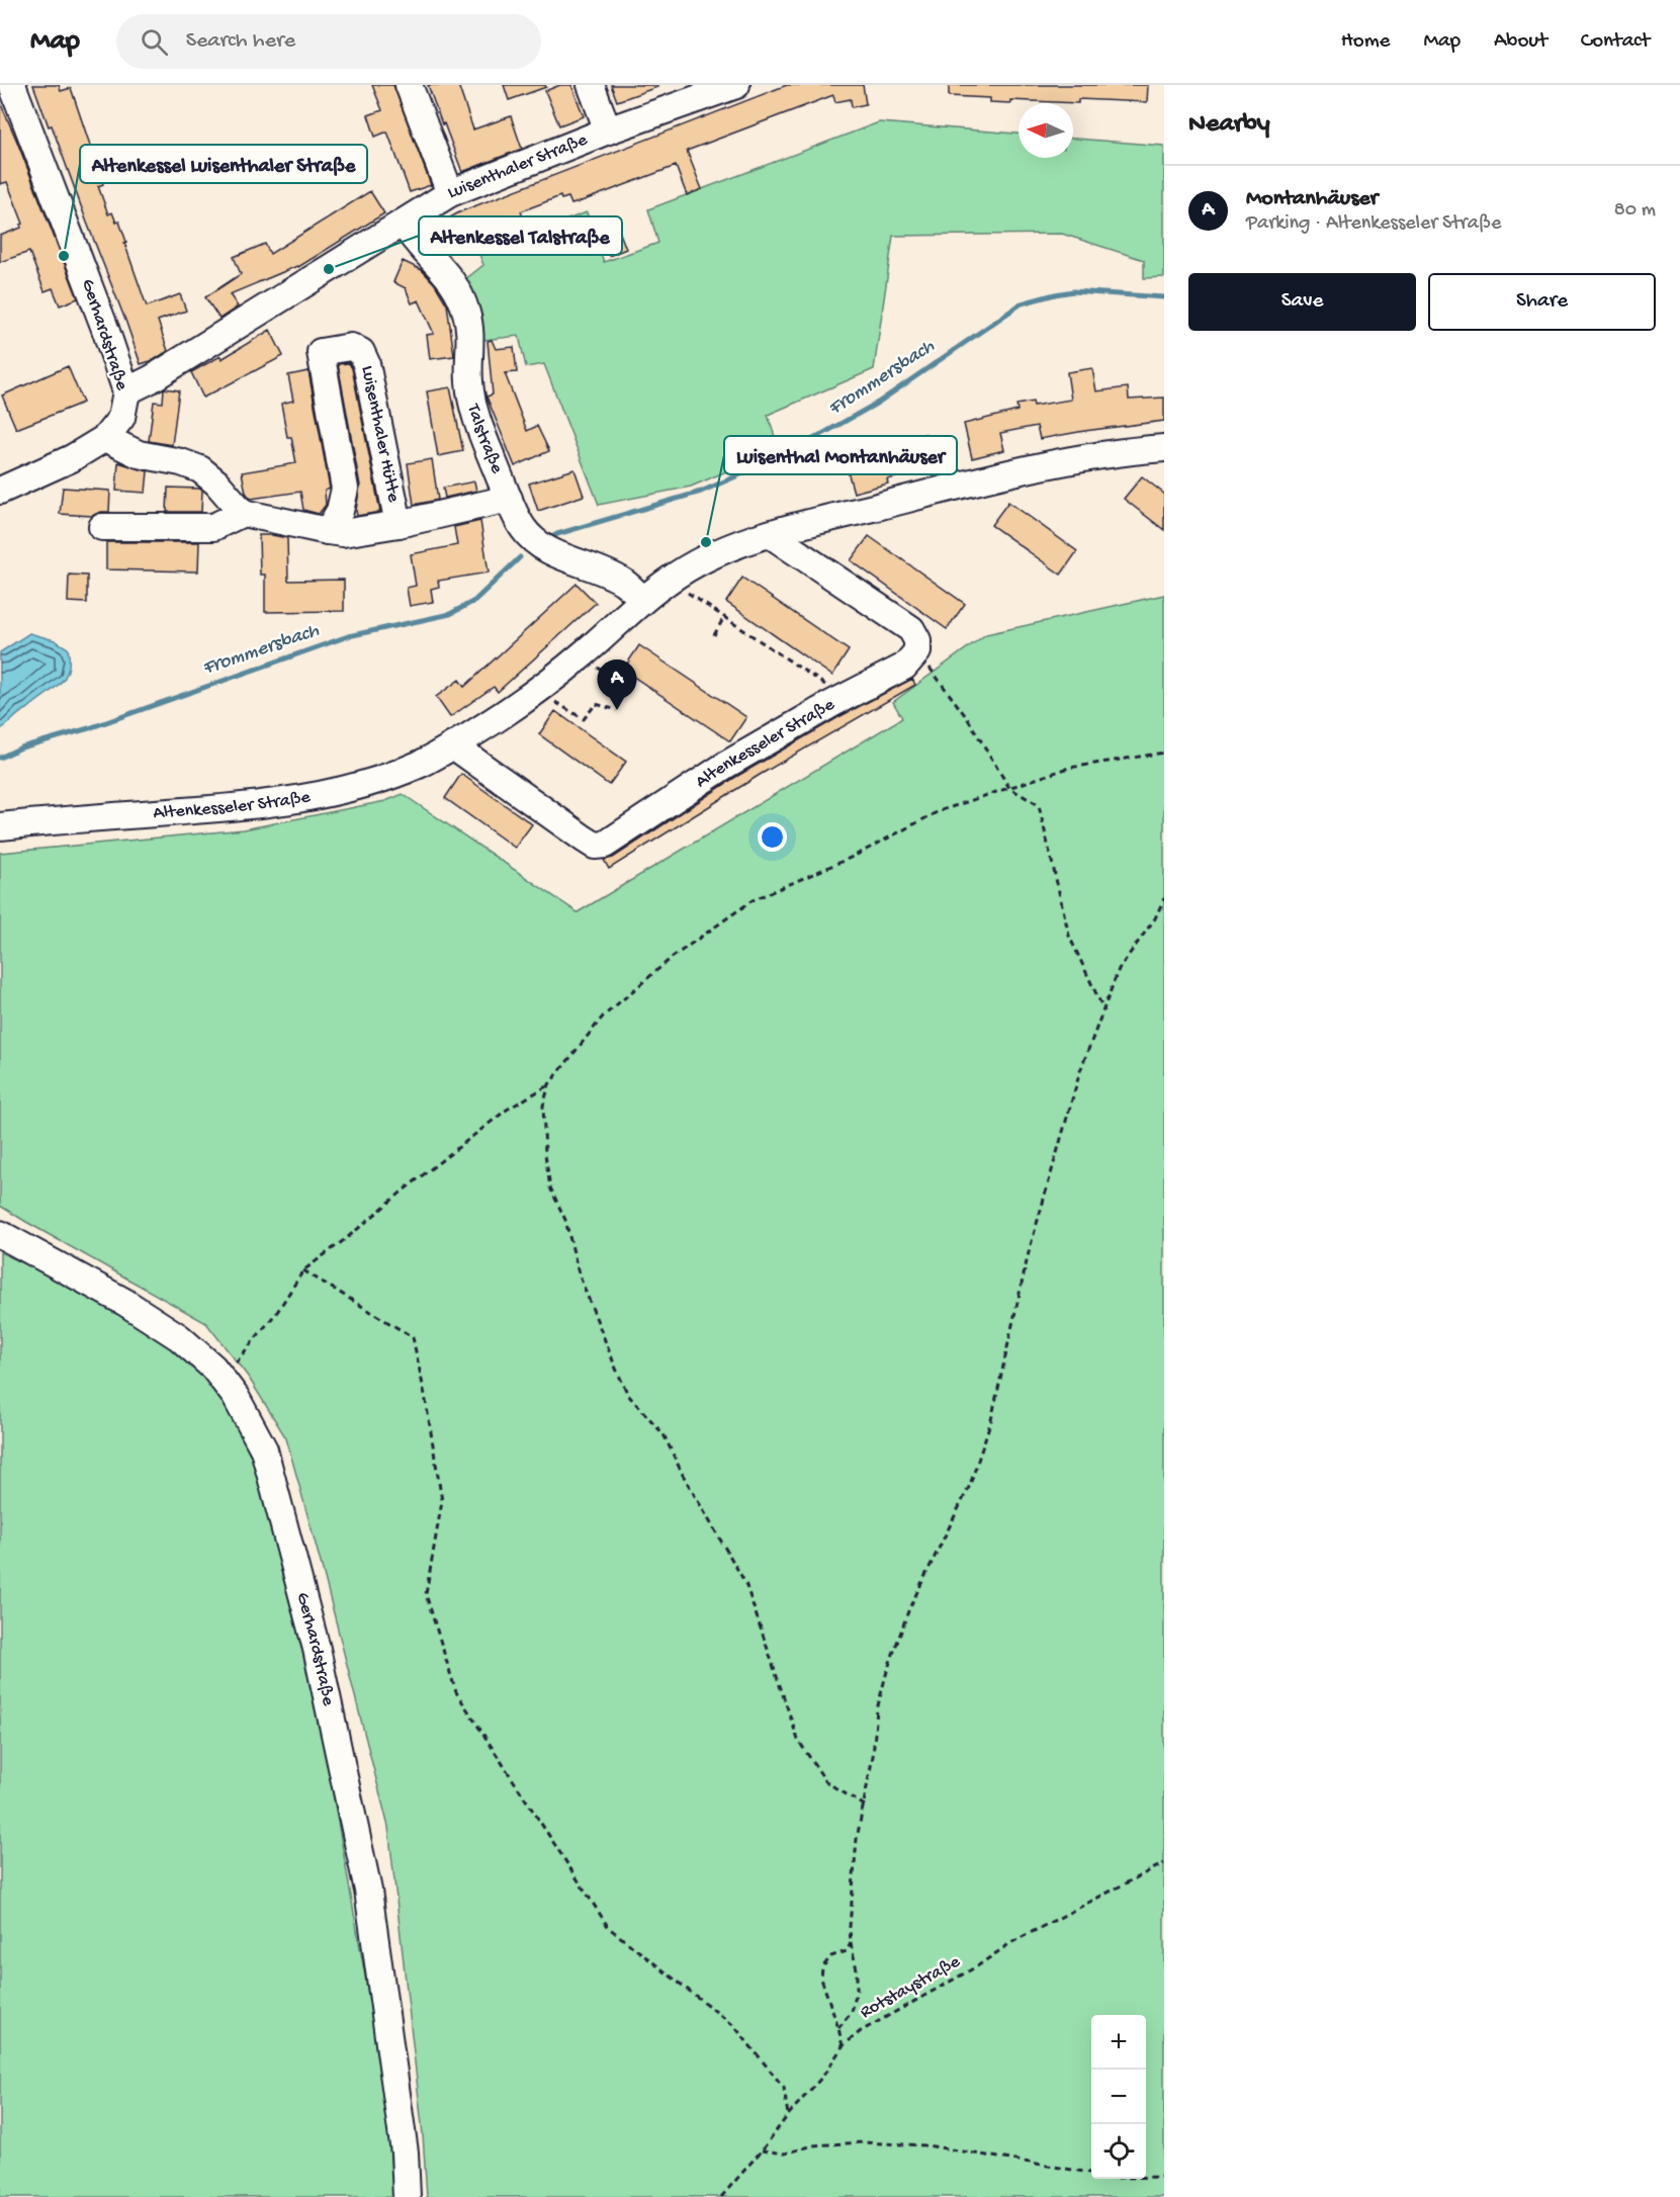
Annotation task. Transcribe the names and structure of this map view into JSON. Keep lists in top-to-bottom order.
{
  "streets": {
    "street": [
      "Luisenthaler Straße",
      "Gerhardstraße",
      "Luisenthaler Hütte",
      "Talstraße",
      "Altenkesseler Straße"
    ],
    "path": ["Rotstaystraße"]
  },
  "crossings": [
    ["Luisenthaler Straße", "Gerhardstraße"],
    ["Luisenthaler Straße", "Talstraße"],
    ["Luisenthaler Hütte", "Talstraße"],
    ["Talstraße", "Altenkesseler Straße"]
  ],
  "water": ["Frommersbach"],
  "places": ["Altenkessel Luisenthaler Straße", "Altenkessel Talstraße", "Luisenthal Montanhäuser"],
  "north": "left",
  "page": {
    "header": "Map",
    "search": "Search here",
    "nav": [
      "Home",
      "Map",
      "About",
      "Contact"
    ],
    "heading": "Nearby",
    "list": [
      {
        "mark": "A",
        "name": "Montanhäuser",
        "note": "Parking · Altenkesseler Straße",
        "value": "80 m"
      }
    ],
    "buttons": ["Save", "Share"],
    "pins": "A",
    "map_buttons": ["+", "−"]
  }
}
